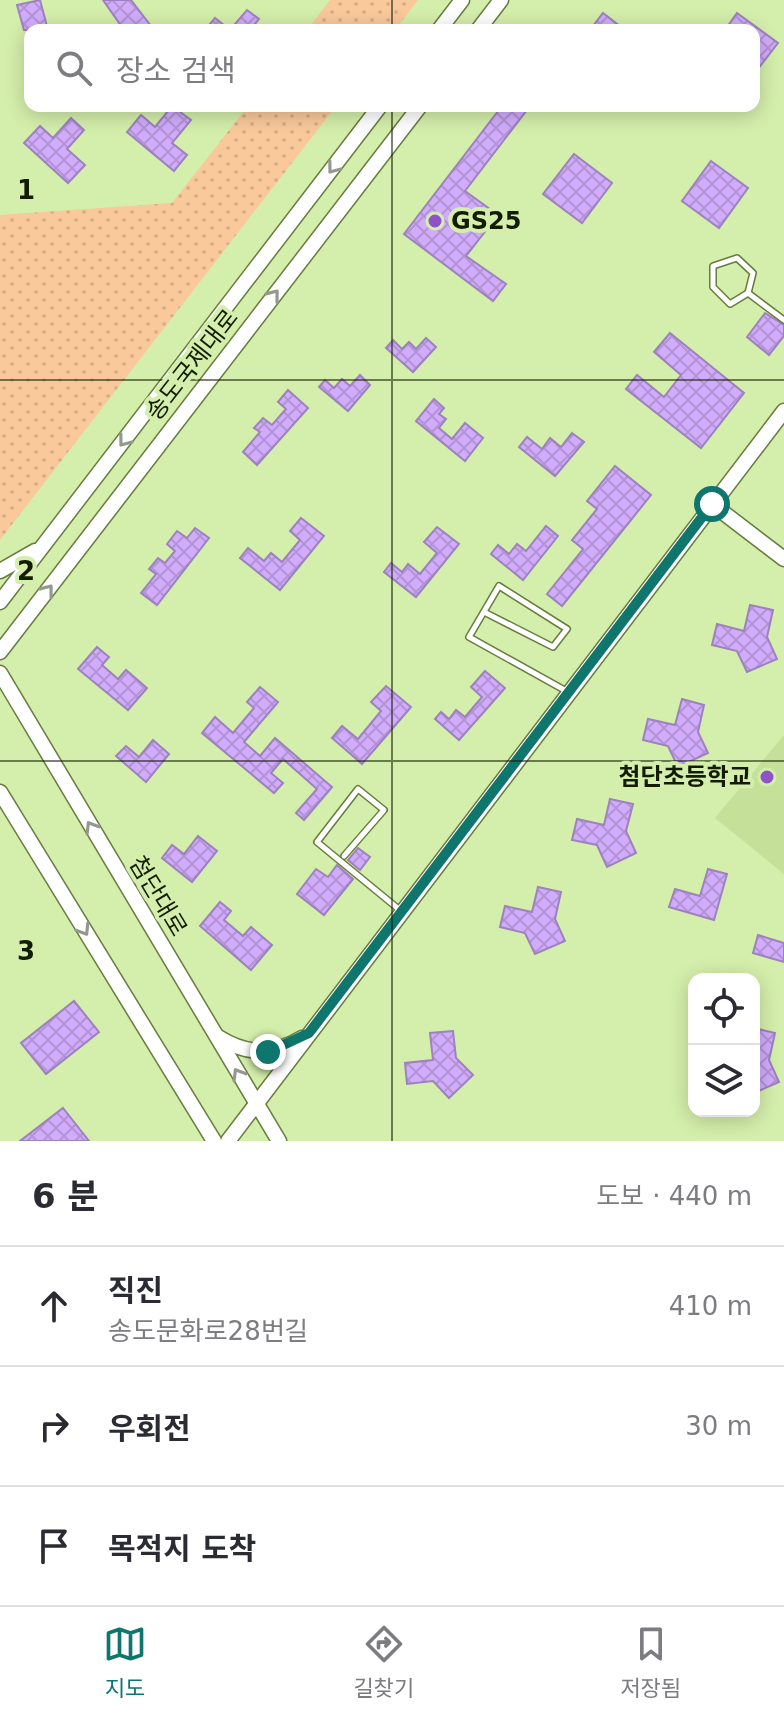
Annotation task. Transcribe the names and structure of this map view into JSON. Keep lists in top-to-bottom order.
{
  "streets": {
    "main road": ["송도국제대로", "첨단대로"]
  },
  "places": ["GS25", "첨단초등학교"],
  "page": {
    "search": "장소 검색",
    "heading": ["6 분", "도보 · 440 m"],
    "list": [
      ["직진", "송도문화로28번길", "410 m"],
      ["우회전", "30 m"],
      "목적지 도착"
    ],
    "nav": ["지도", "길찾기", "저장됨"]
  },
  "grid": {
    "rows": ["1", "2", "3"]
  }
}
